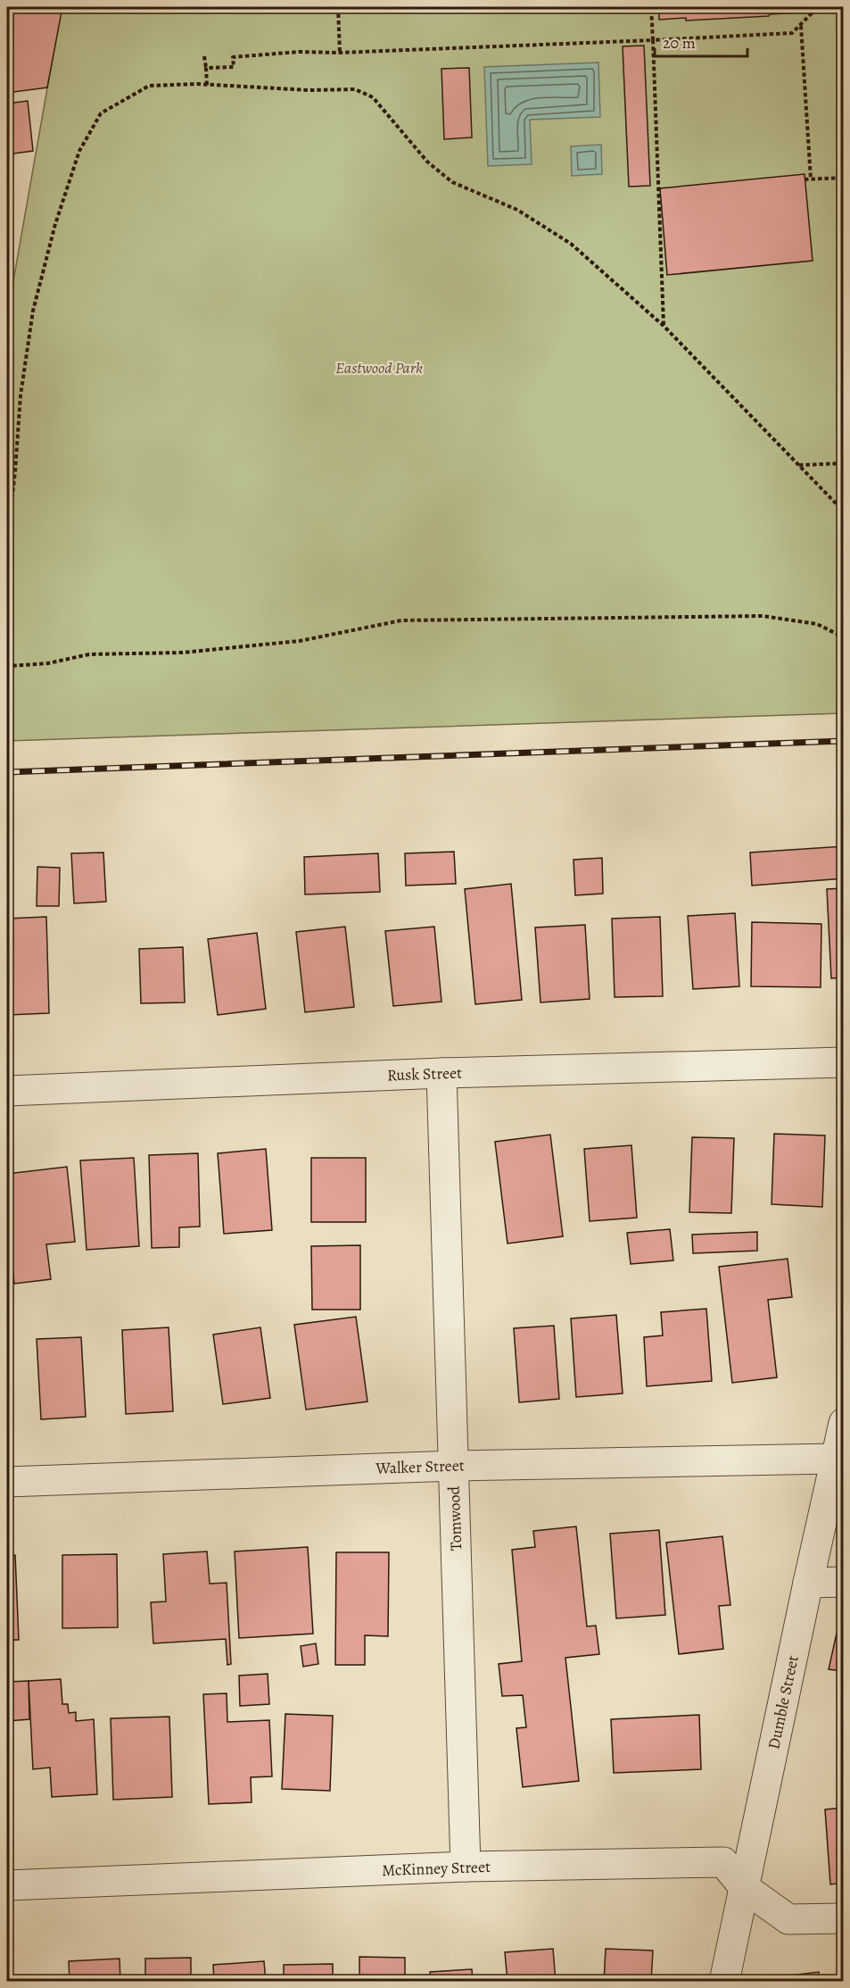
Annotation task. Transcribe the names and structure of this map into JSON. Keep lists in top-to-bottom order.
{
  "streets": {
    "street": [
      "Rusk Street",
      "Walker Street",
      "Tomwood",
      "Dumble Street",
      "McKinney Street"
    ]
  },
  "crossings": [
    ["Rusk Street", "Tomwood"],
    ["Walker Street", "Tomwood"],
    ["Walker Street", "Dumble Street"],
    ["Tomwood", "McKinney Street"],
    ["Dumble Street", "McKinney Street"]
  ],
  "parks": ["Eastwood Park"],
  "scale_bar": "20 m"
}
